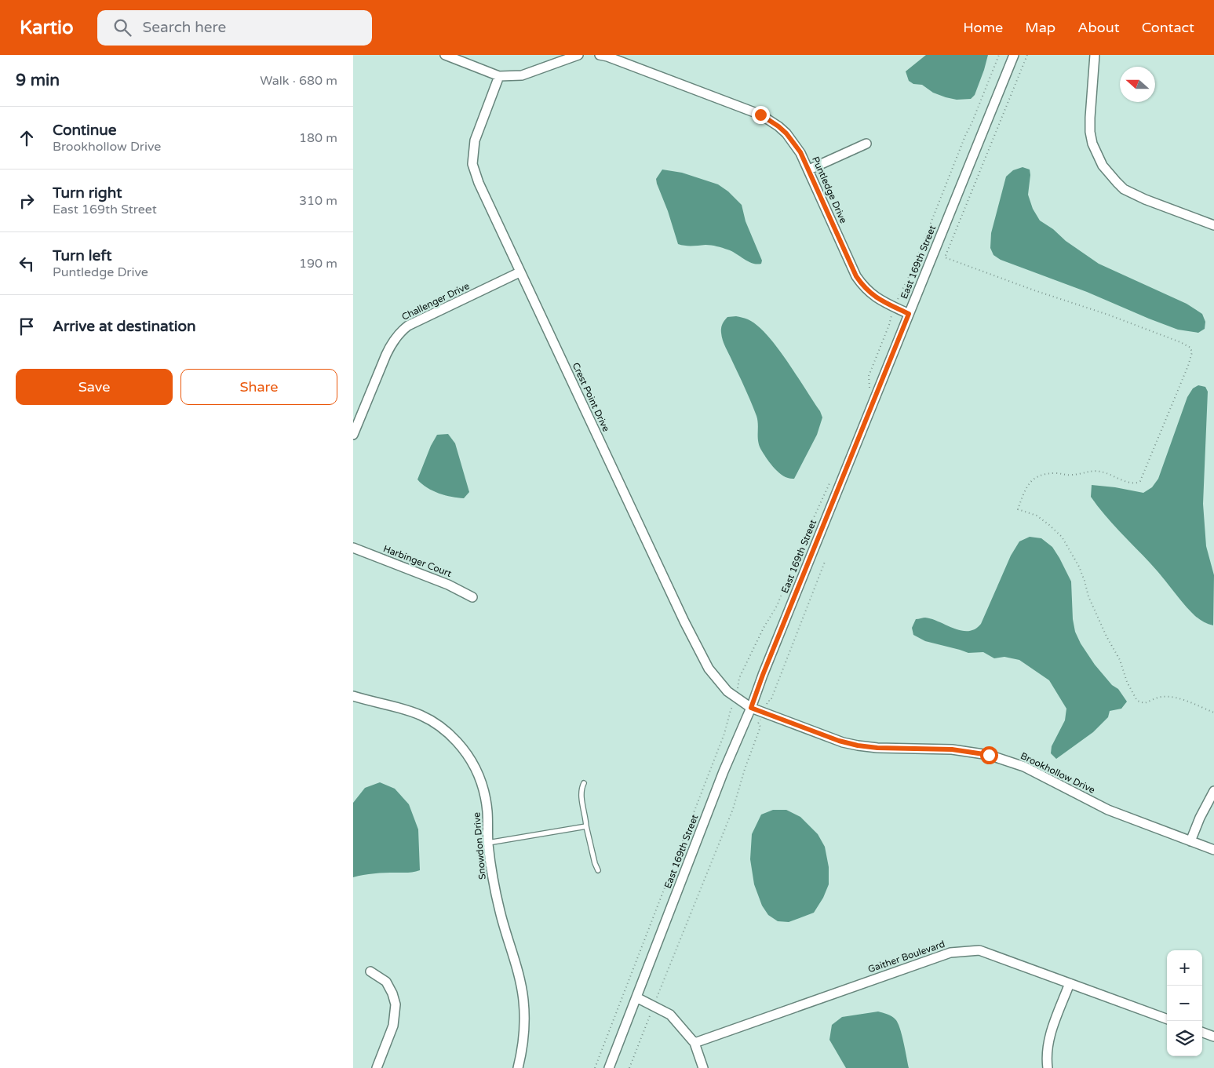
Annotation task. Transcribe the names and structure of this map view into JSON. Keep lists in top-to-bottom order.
{
  "streets": {
    "street": [
      "Puntledge Drive",
      "East 169th Street",
      "Challenger Drive",
      "Crest Point Drive",
      "Harbinger Court",
      "Brookhollow Drive",
      "Snowdon Drive",
      "Gaither Boulevard"
    ]
  },
  "crossings": [
    ["Puntledge Drive", "East 169th Street"],
    ["East 169th Street", "Crest Point Drive"],
    ["East 169th Street", "Brookhollow Drive"],
    ["Challenger Drive", "Crest Point Drive"],
    ["Crest Point Drive", "Brookhollow Drive"]
  ],
  "north": "left",
  "page": {
    "header": "Kartio",
    "search": "Search here",
    "nav": [
      "Home",
      "Map",
      "About",
      "Contact"
    ],
    "heading": ["9 min", "Walk · 680 m"],
    "list": [
      ["Continue", "Brookhollow Drive", "180 m"],
      ["Turn right", "East 169th Street", "310 m"],
      ["Turn left", "Puntledge Drive", "190 m"],
      "Arrive at destination"
    ],
    "buttons": ["Save", "Share"],
    "map_buttons": ["+", "−"]
  }
}
